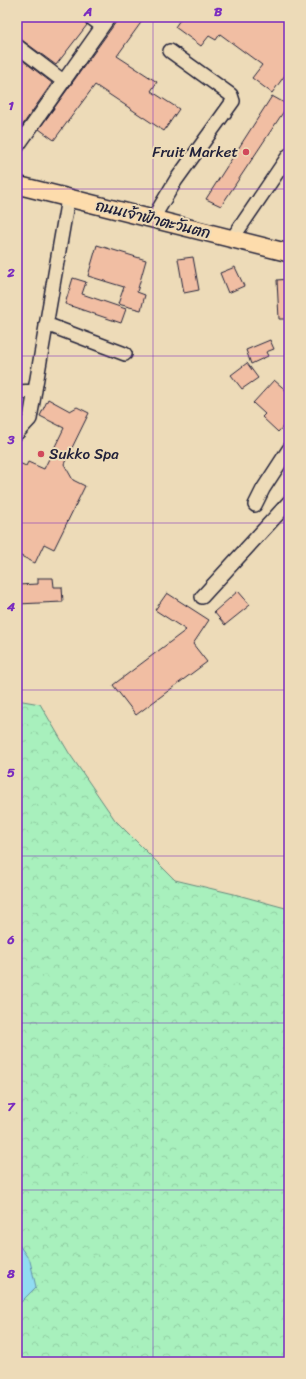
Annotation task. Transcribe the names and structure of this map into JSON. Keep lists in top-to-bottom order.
{
  "streets": {
    "main road": ["ถนนเจ้าฟ้าตะวันตก"]
  },
  "places": ["Fruit Market", "Sukko Spa"],
  "grid": {
    "columns": ["A", "B"],
    "rows": [
      "1",
      "2",
      "3",
      "4",
      "5",
      "6",
      "7",
      "8"
    ]
  }
}
